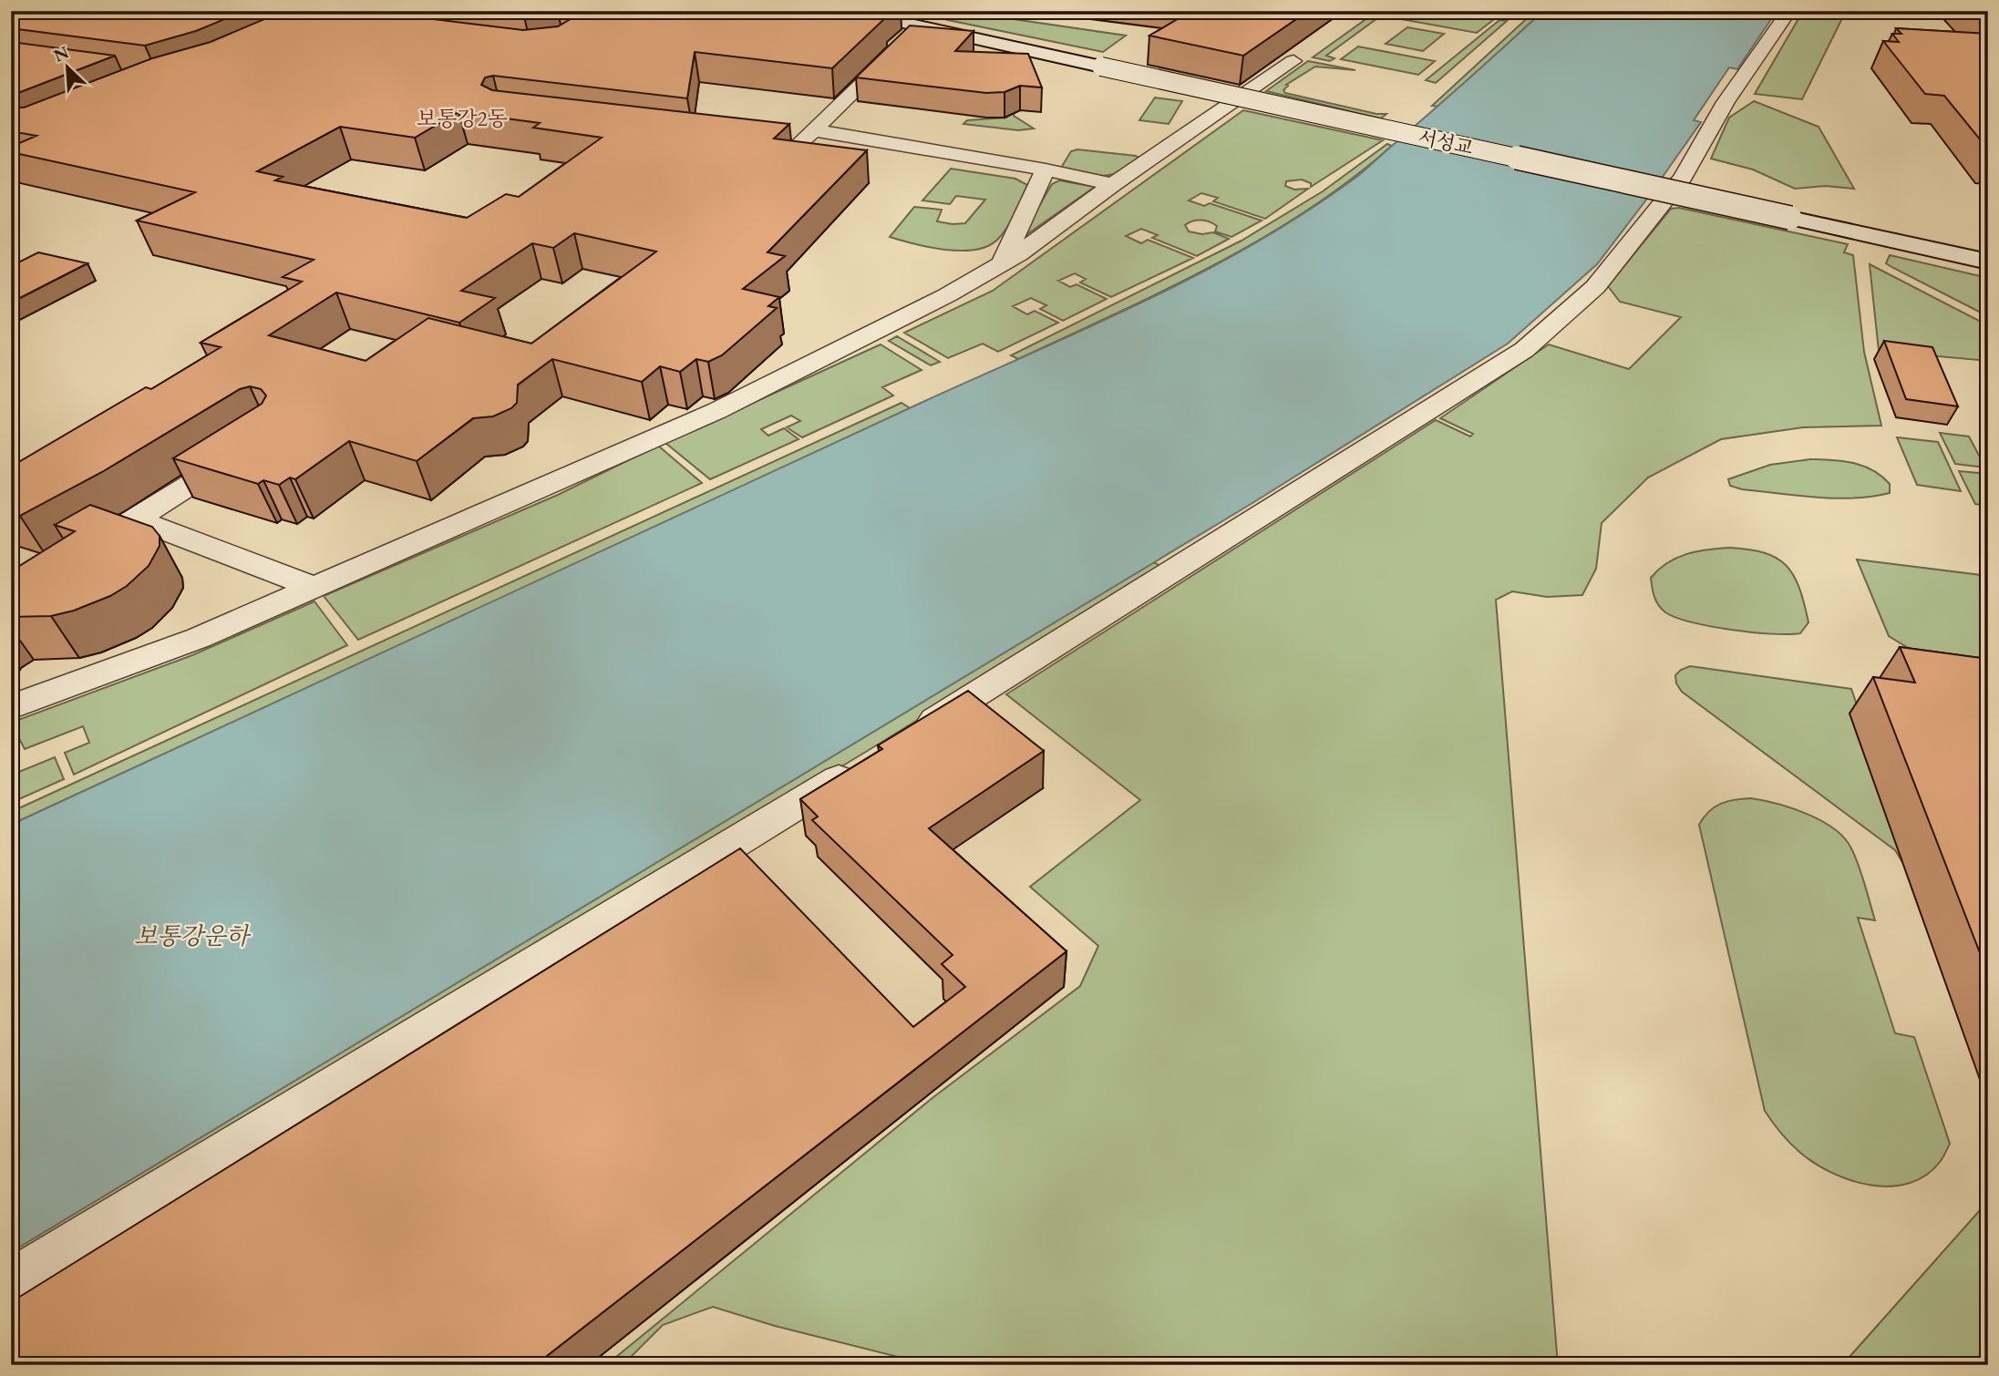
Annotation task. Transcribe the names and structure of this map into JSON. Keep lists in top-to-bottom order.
{
  "streets": {
    "street": ["서성교"]
  },
  "districts": ["보통강2동"],
  "water": ["보통강운하"],
  "north": "top left"
}
